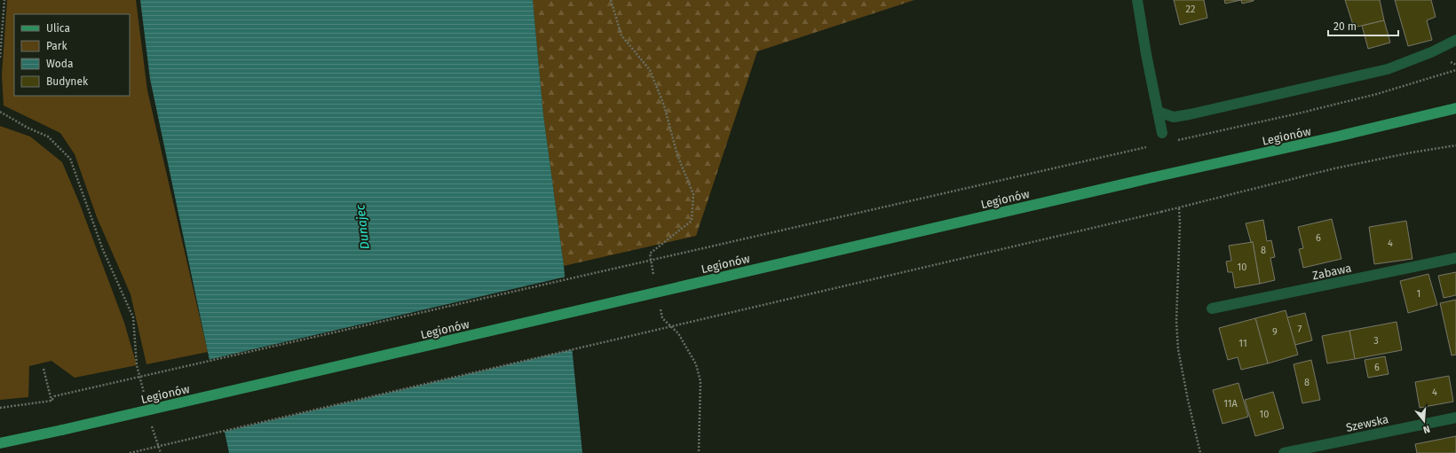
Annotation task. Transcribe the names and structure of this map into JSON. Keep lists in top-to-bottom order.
{
  "streets": {
    "main road": ["Legionów"],
    "street": ["Zabawa", "Szewska"]
  },
  "water": ["Dunajec"],
  "house_numbers": [
    "22",
    "6",
    "4",
    "8",
    "10",
    "1",
    "7",
    "9",
    "3",
    "11",
    "6",
    "8",
    "4",
    "11A",
    "10"
  ],
  "legend": [
    "Ulica",
    "Park",
    "Woda",
    "Budynek"
  ],
  "scale_bar": "20 m",
  "north": "bottom"
}
